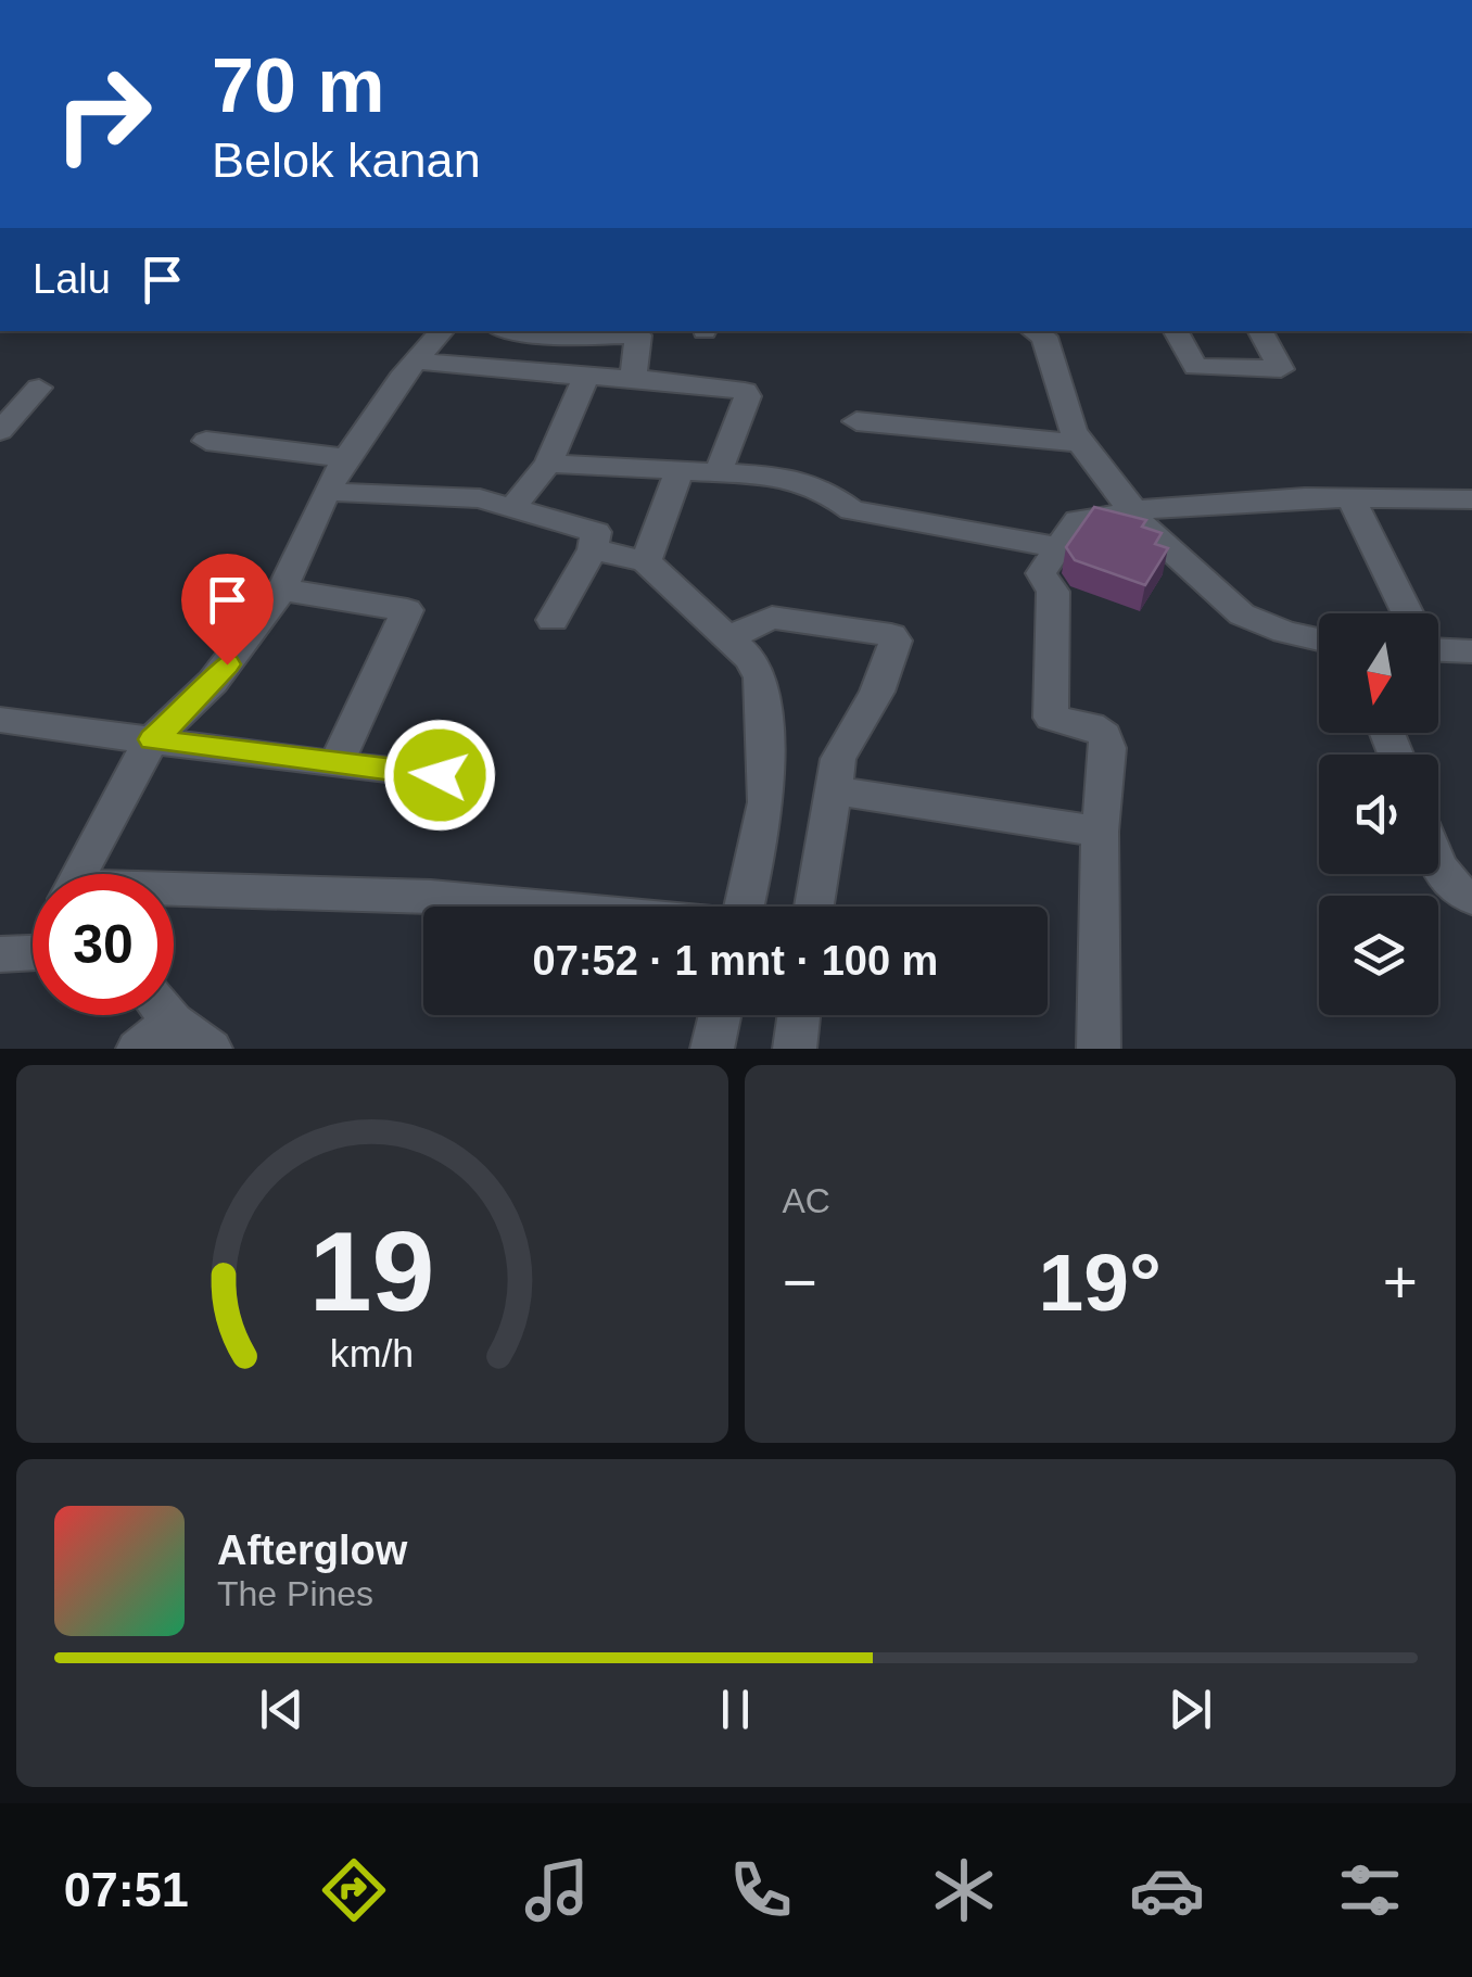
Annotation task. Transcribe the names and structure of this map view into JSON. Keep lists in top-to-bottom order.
{
  "north": "bottom",
  "page": {
    "turn": ["70 m", "Belok kanan"],
    "then": "Lalu",
    "limit": "30",
    "trip": "07:52 · 1 mnt · 100 m",
    "tile": "AC",
    "heat": ["−", "19°", "+"],
    "song": ["Afterglow", "The Pines"],
    "tabs": "07:51",
    "gauge": ["19", "km/h"]
  }
}
